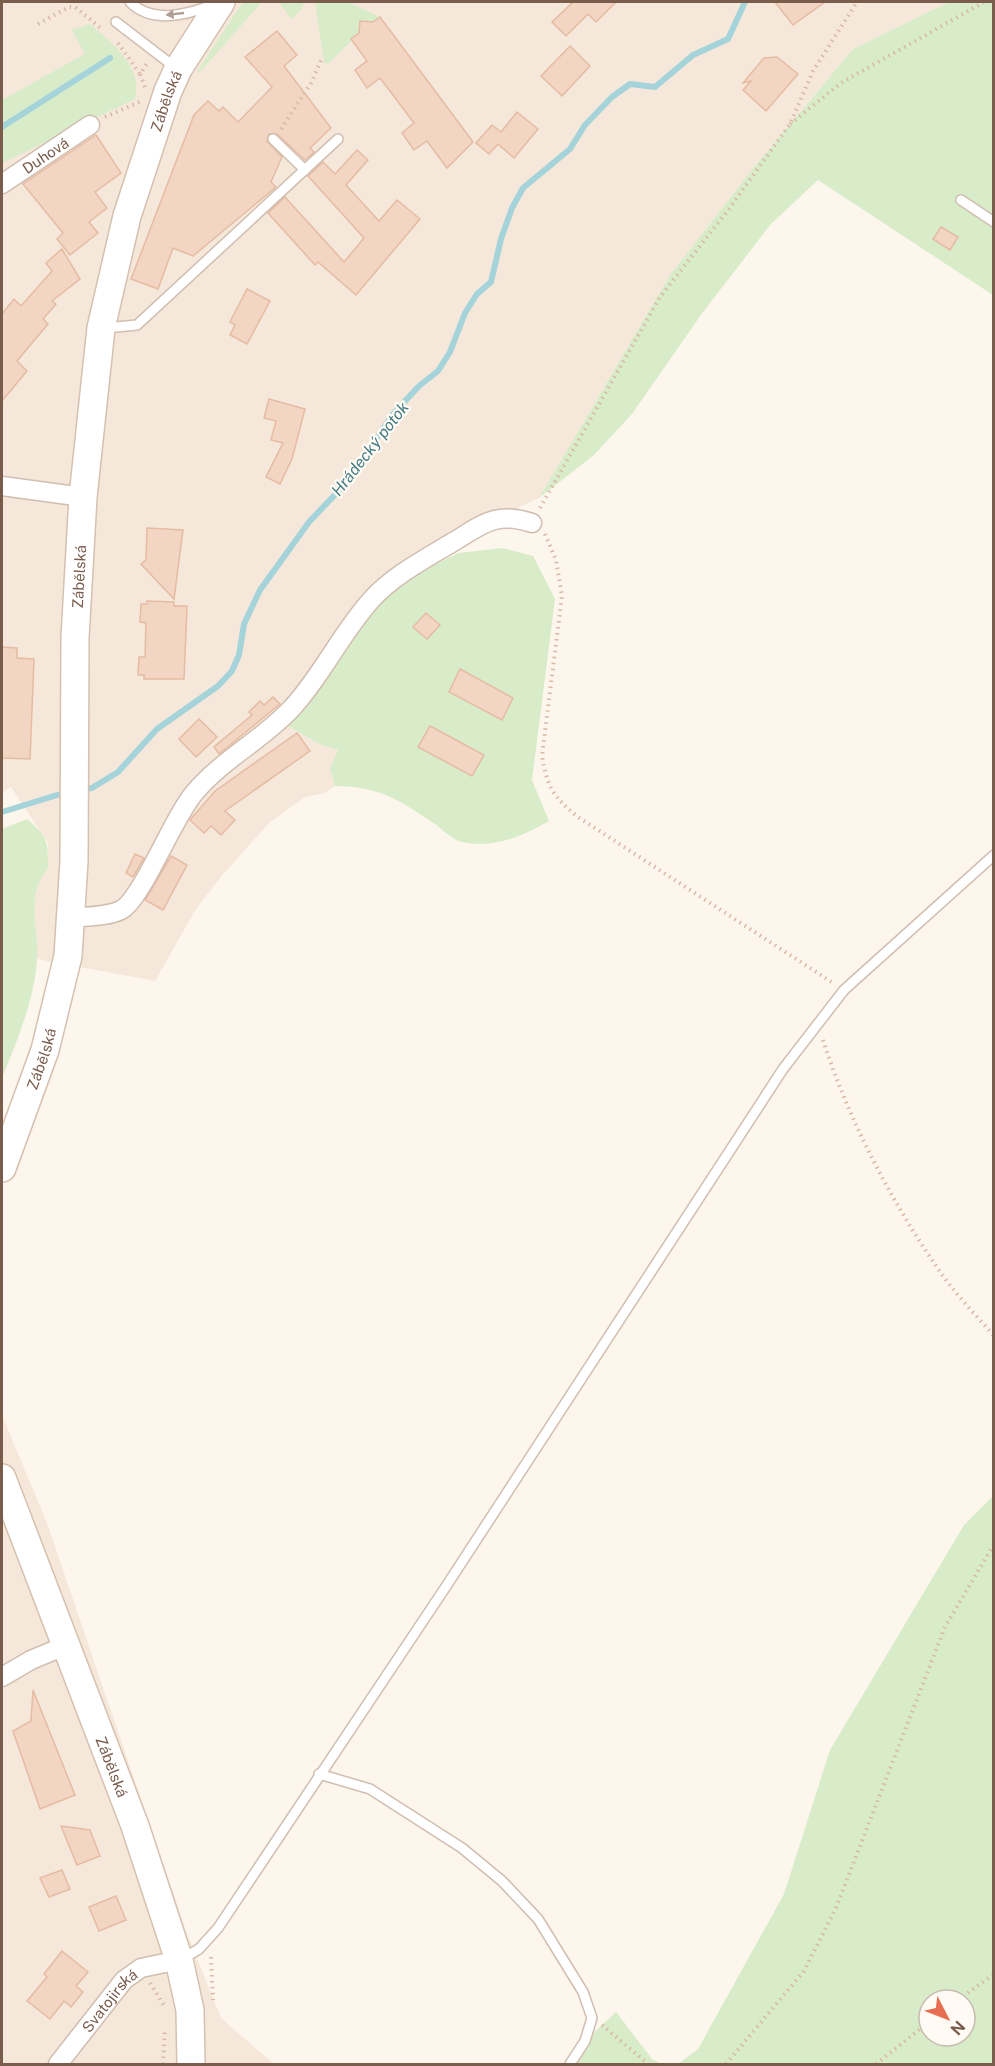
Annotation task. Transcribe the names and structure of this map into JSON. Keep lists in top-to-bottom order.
{
  "streets": {
    "main road": ["Zábělská"],
    "street": ["Duhová", "Svatojirská"]
  },
  "crossings": [
    ["Zábělská", "Svatojirská"]
  ],
  "water": ["Hrádecký potok"],
  "north": "bottom right"
}
